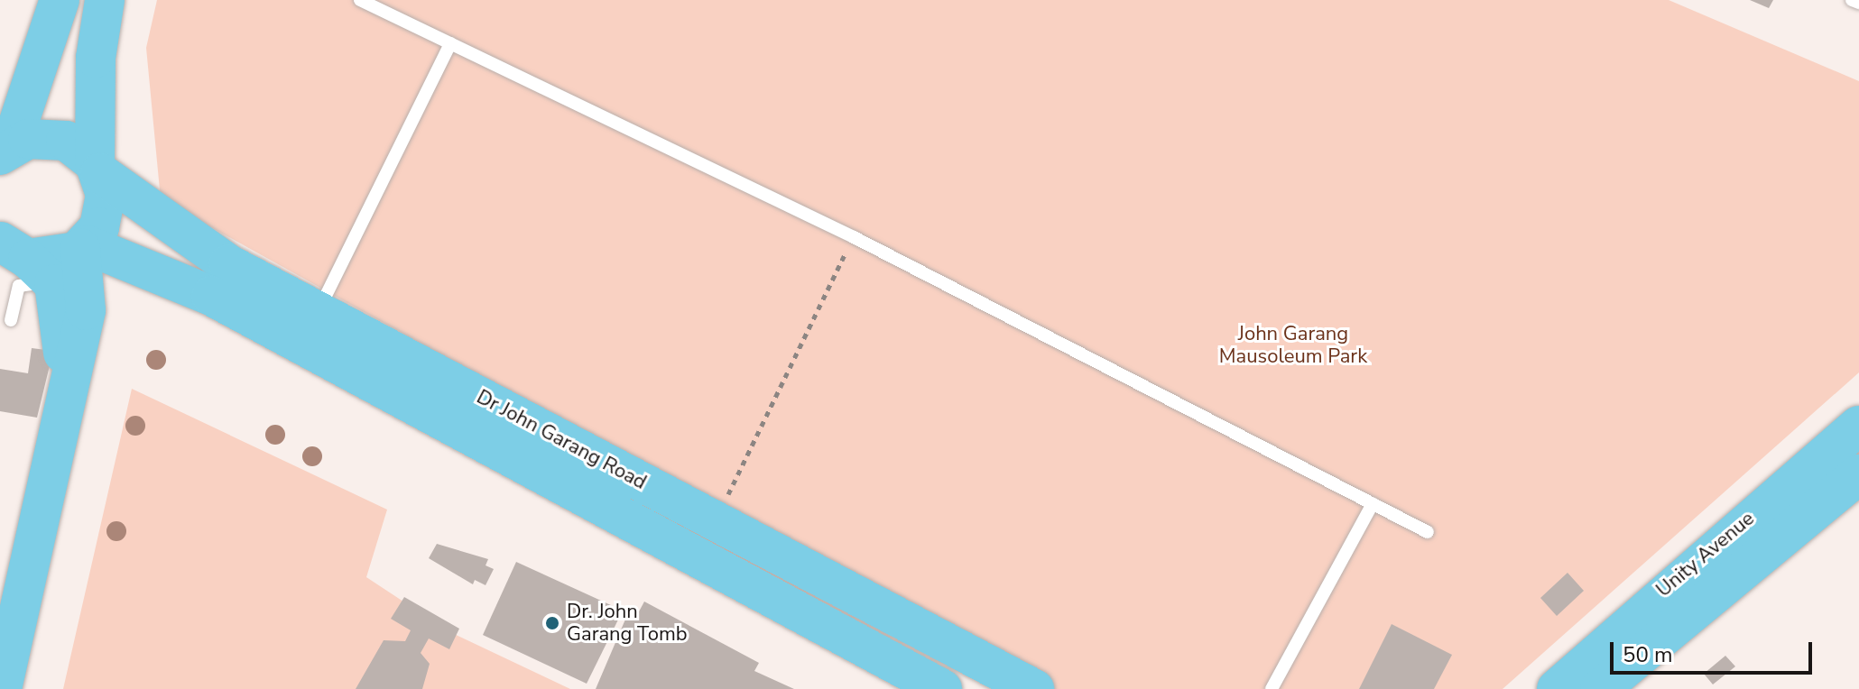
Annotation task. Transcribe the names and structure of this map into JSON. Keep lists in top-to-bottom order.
{
  "streets": {
    "main road": ["Dr John Garang Road", "Unity Avenue"]
  },
  "parks": ["John Garang Mausoleum Park"],
  "places": ["Dr. John Garang Tomb"],
  "scale_bar": "50 m"
}
